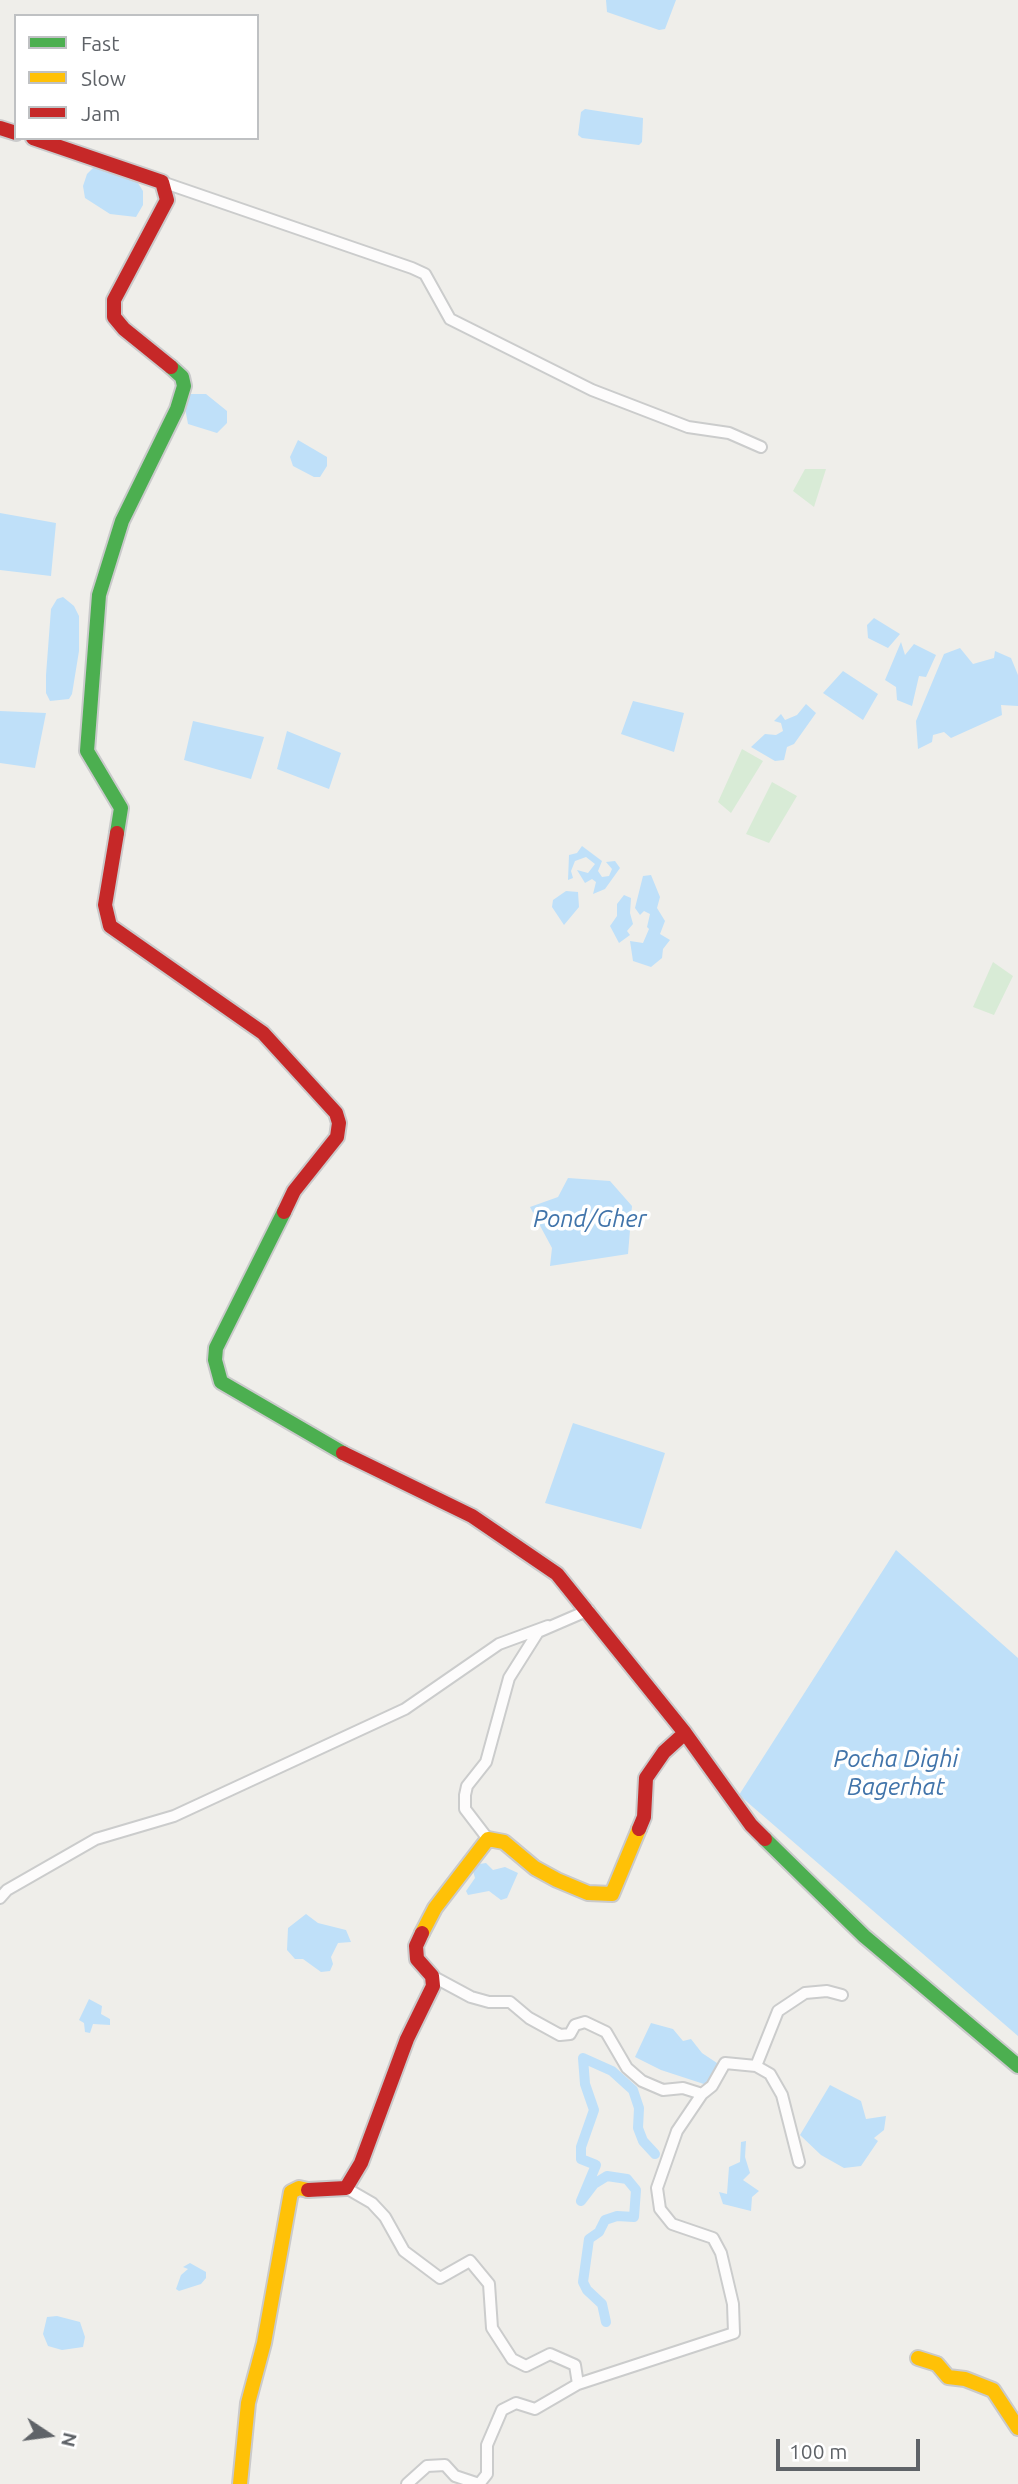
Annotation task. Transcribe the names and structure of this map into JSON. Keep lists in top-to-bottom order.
{
  "water": ["Pond/Gher", "Pocha Dighi Bagerhat"],
  "legend": ["Fast", "Slow", "Jam"],
  "scale_bar": "100 m",
  "north": "right"
}
